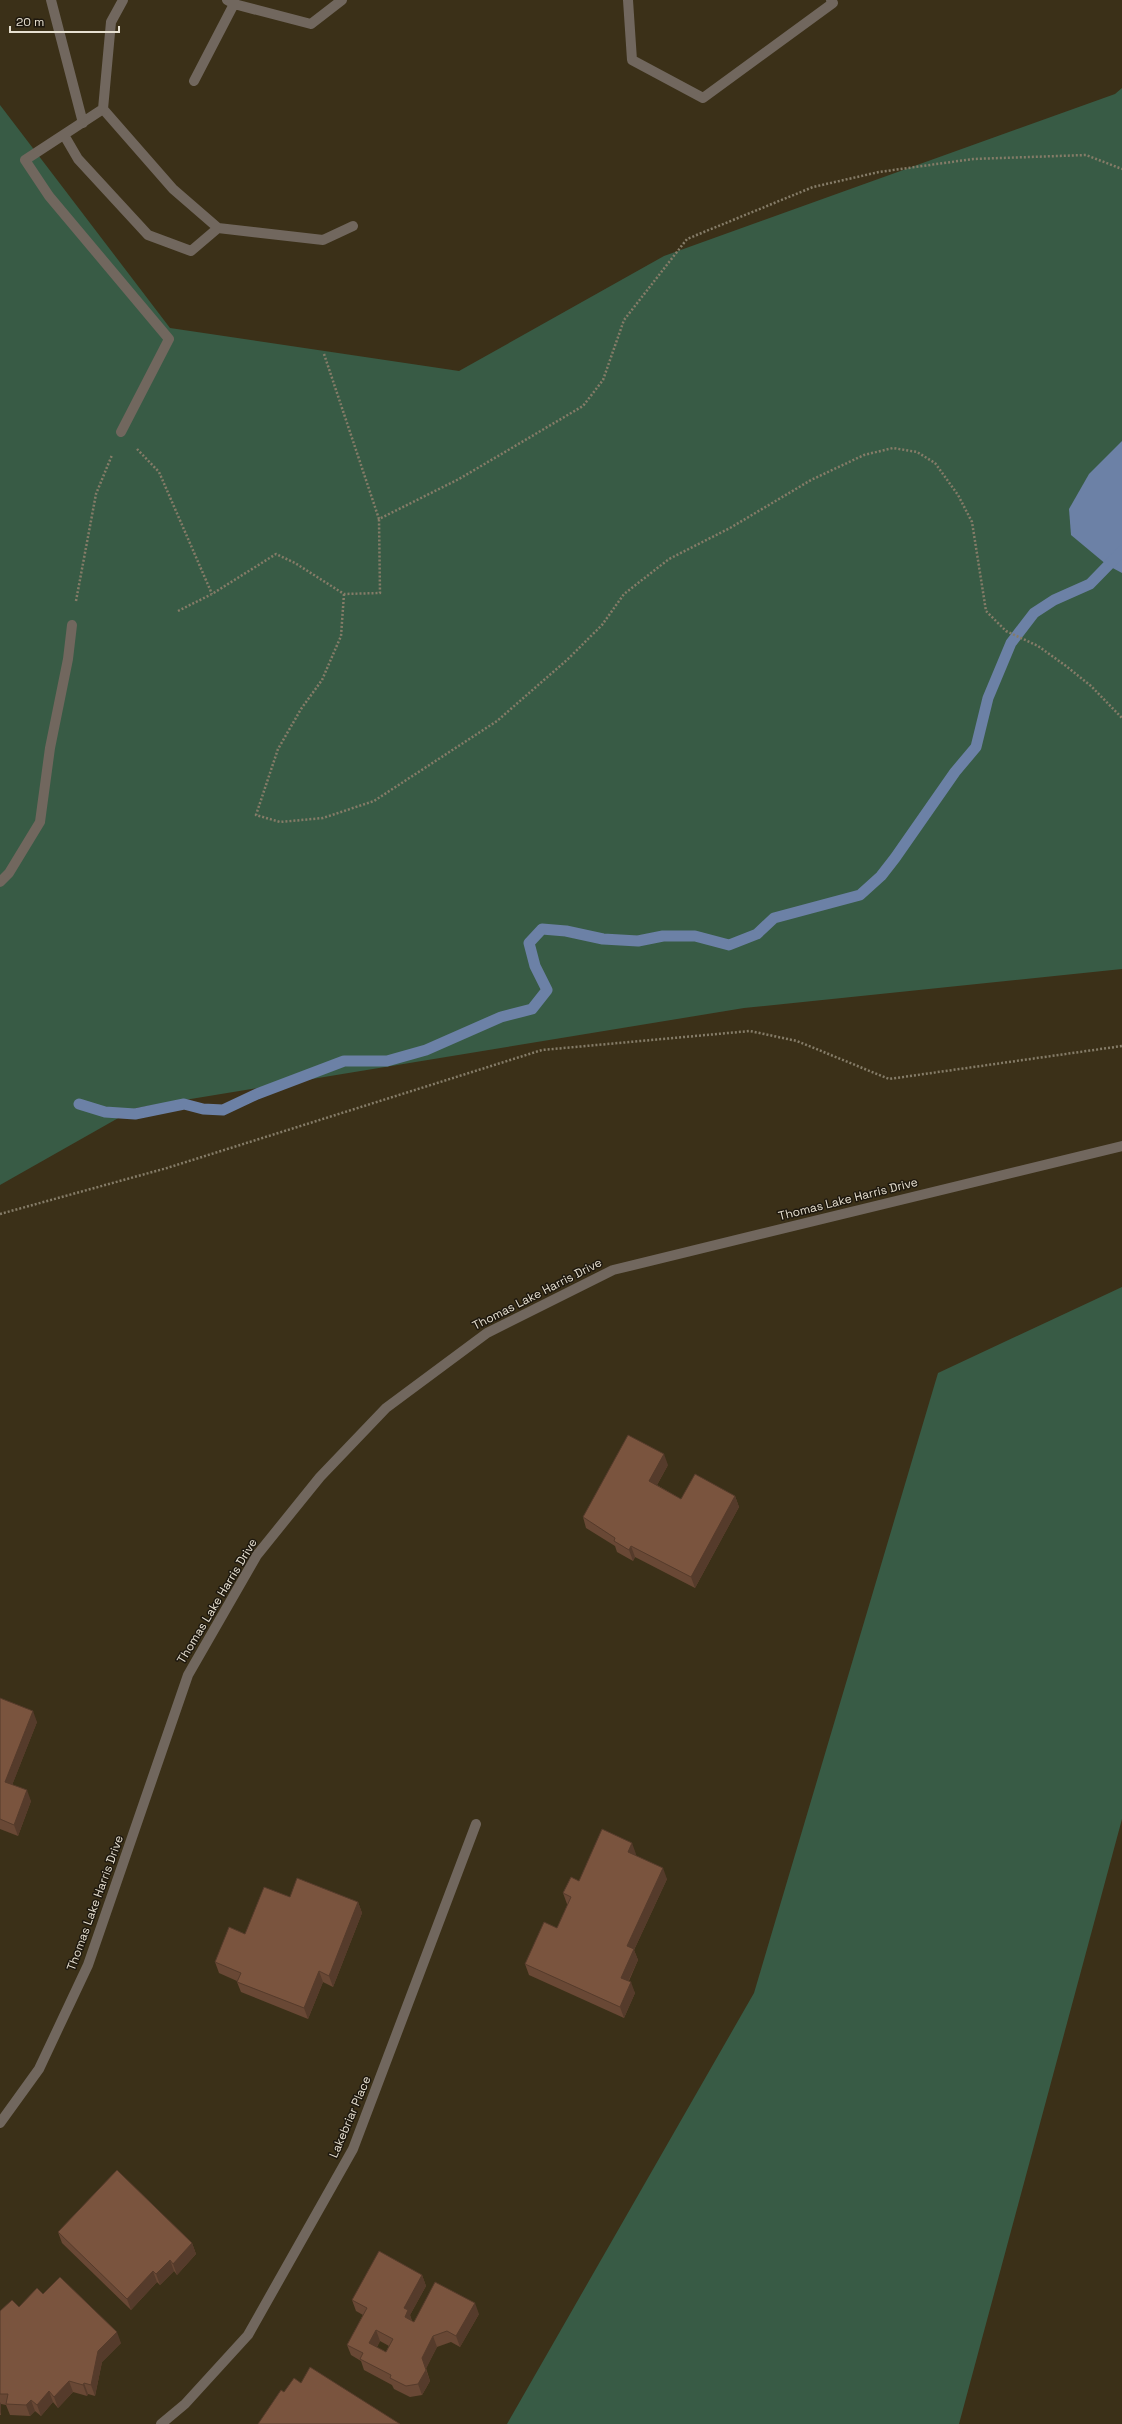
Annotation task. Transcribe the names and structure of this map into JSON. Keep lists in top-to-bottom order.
{
  "streets": {
    "street": ["Thomas Lake Harris Drive", "Lakebriar Place"]
  },
  "scale_bar": "20 m"
}
